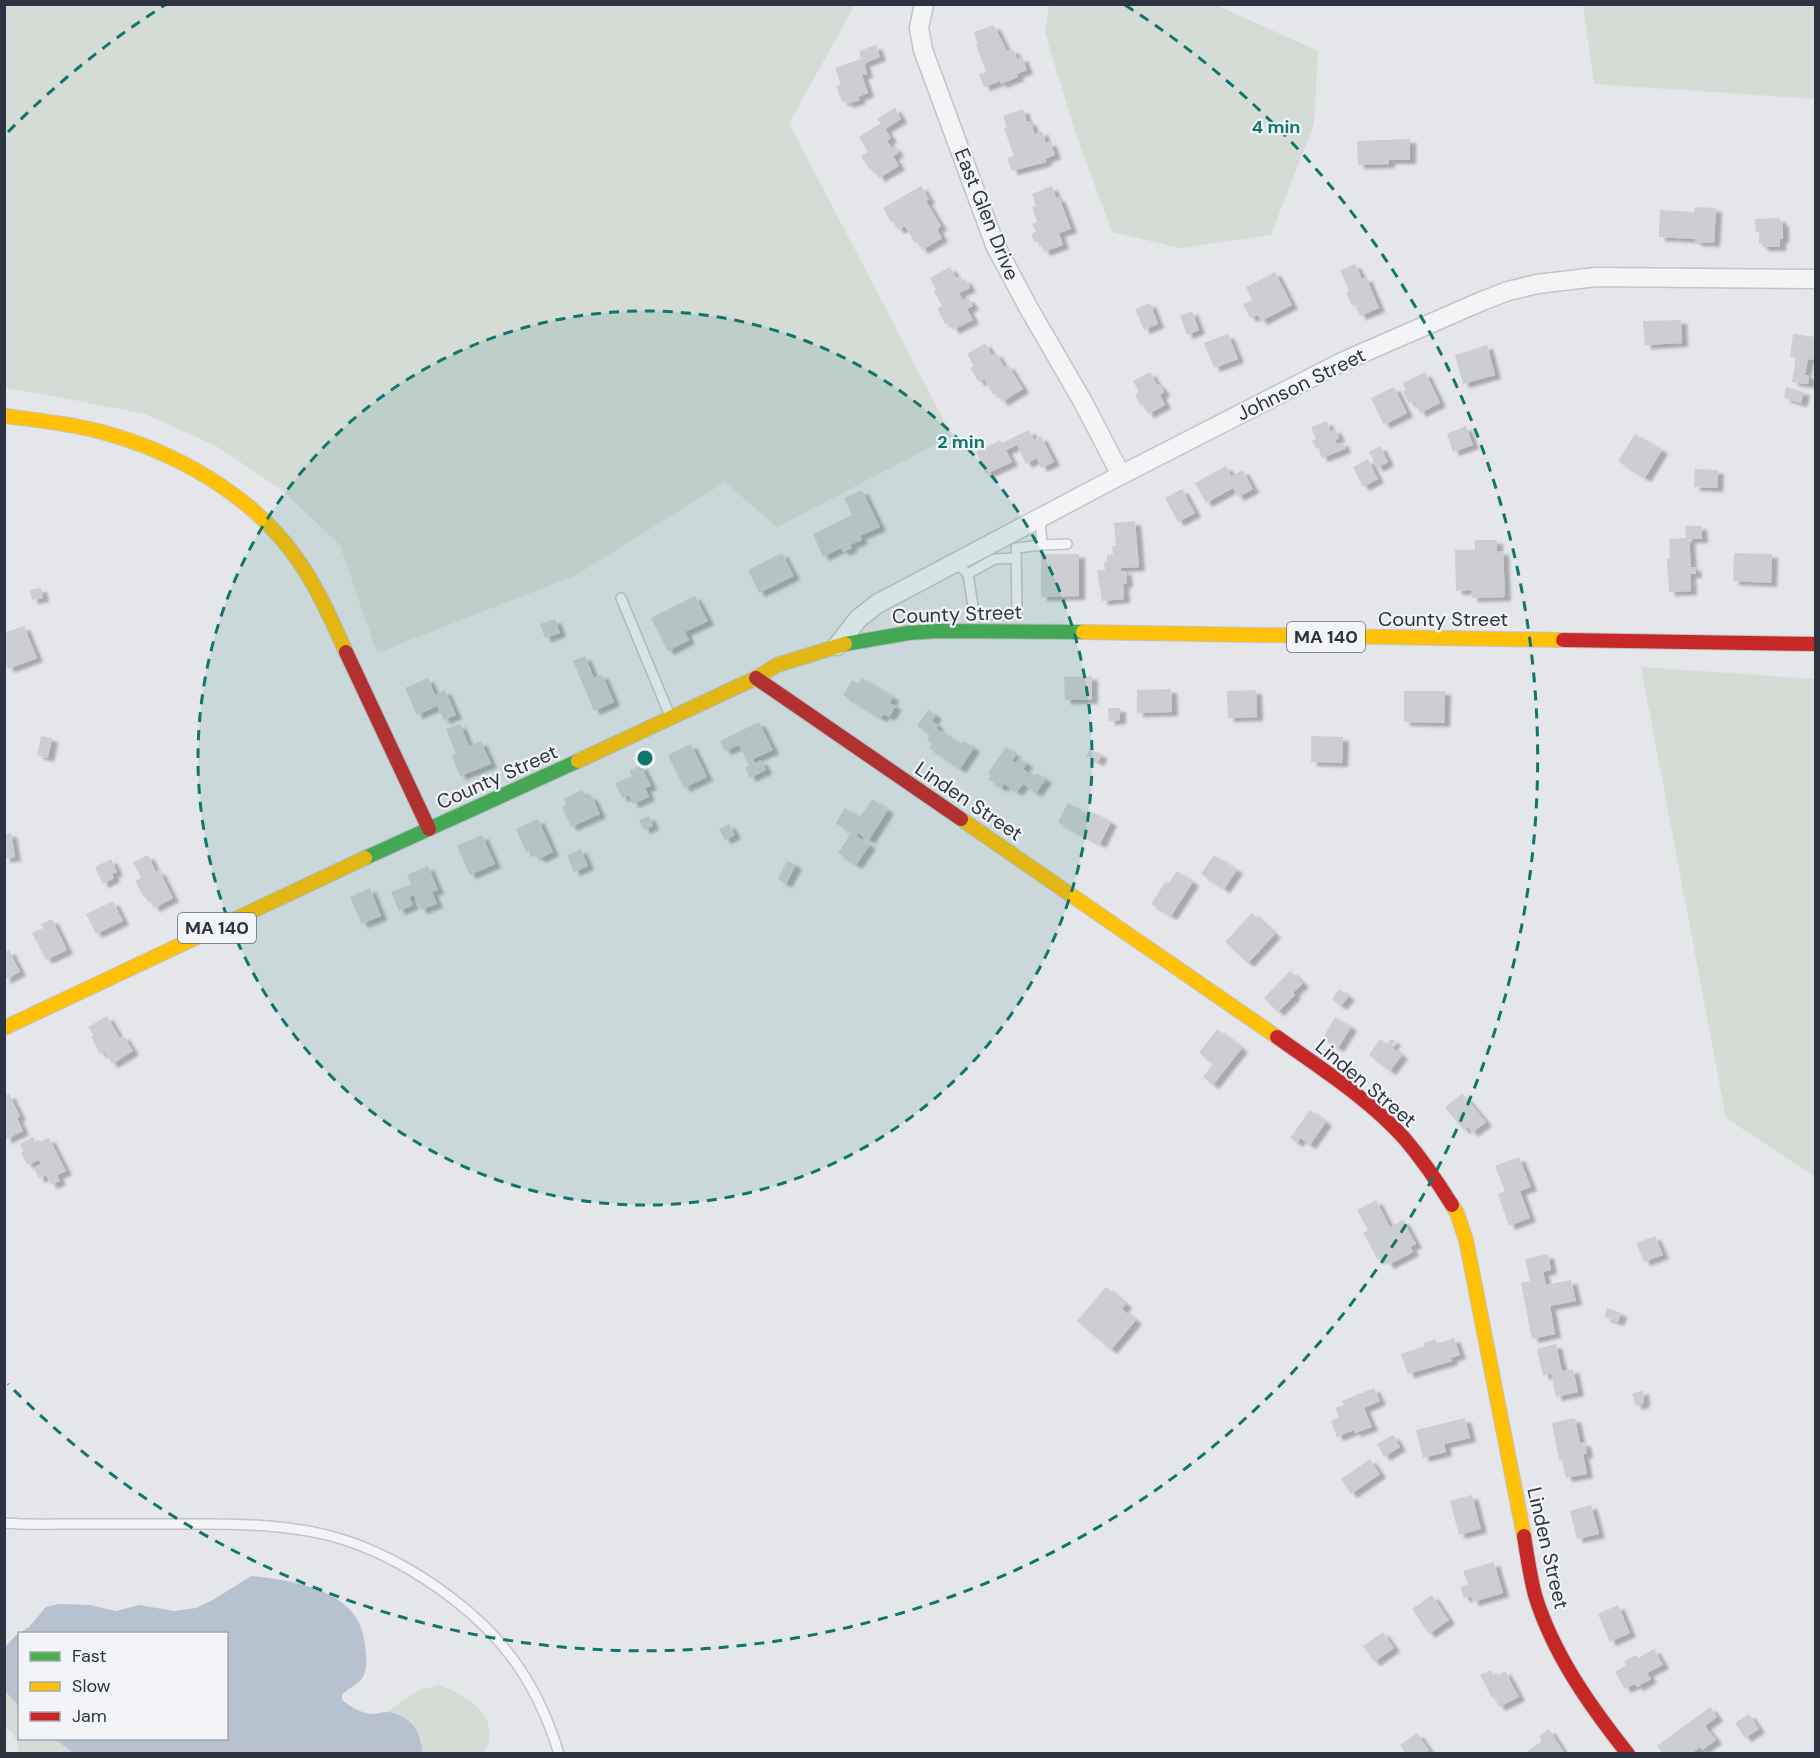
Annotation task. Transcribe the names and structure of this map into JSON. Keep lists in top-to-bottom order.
{
  "streets": {
    "street": [
      "East Glen Drive",
      "Johnson Street",
      "County Street",
      "MA 140",
      "Linden Street"
    ]
  },
  "crossings": [
    ["East Glen Drive", "Johnson Street"],
    ["Johnson Street", "County Street"],
    ["County Street", "Linden Street"]
  ],
  "legend": ["Fast", "Slow", "Jam"],
  "rings": ["4 min", "2 min"]
}
